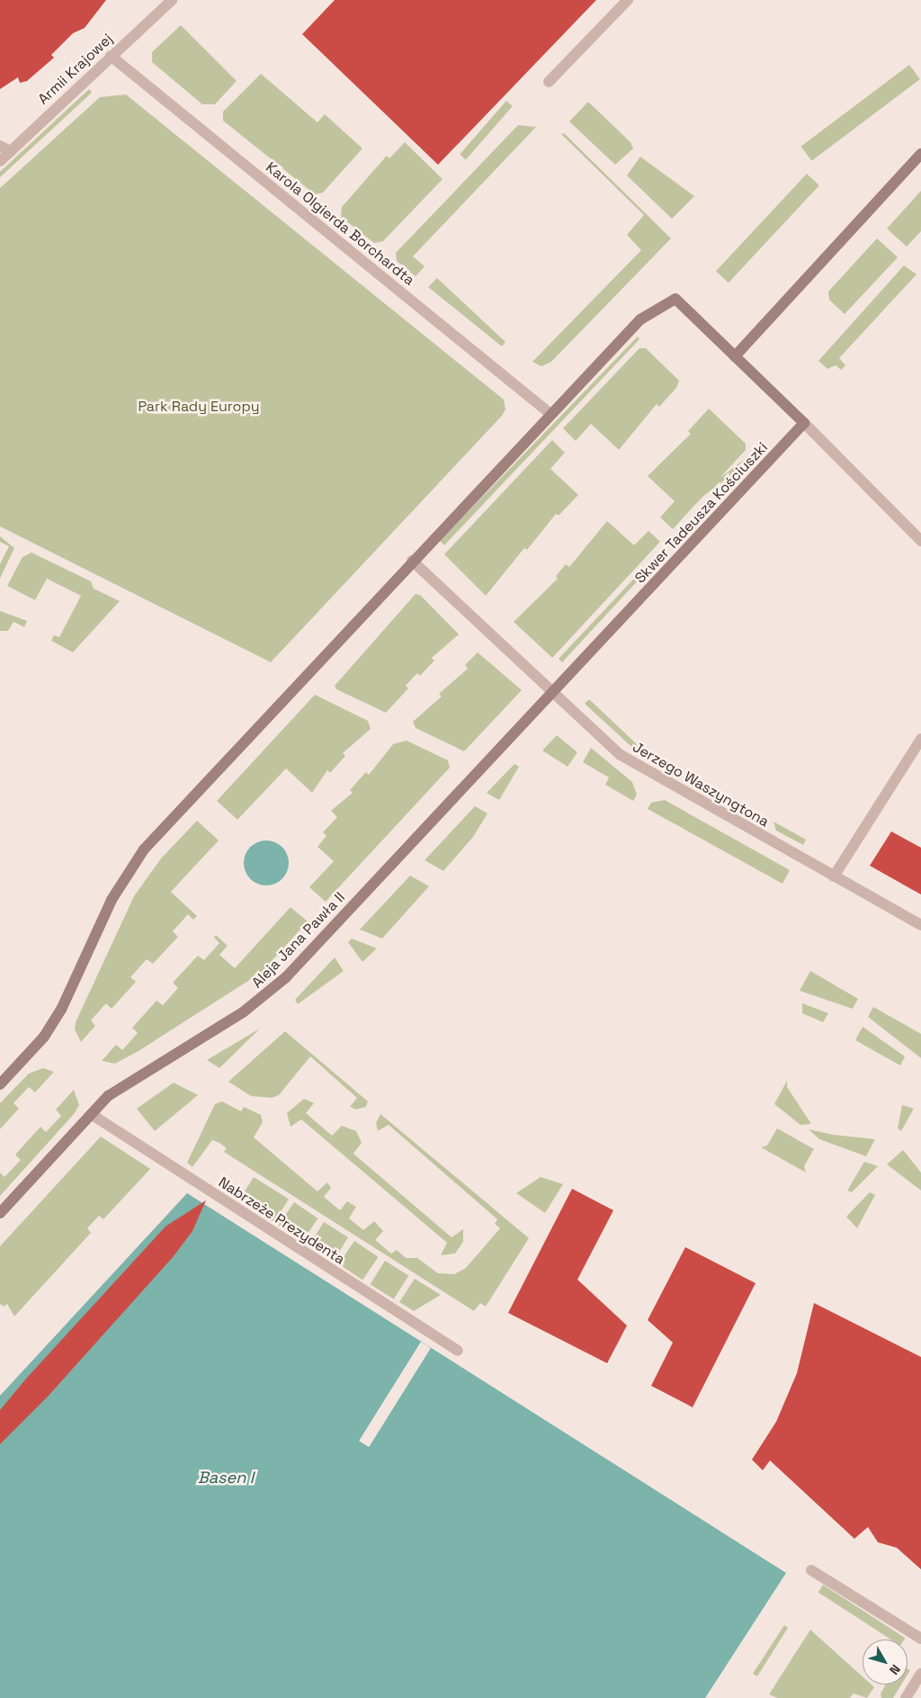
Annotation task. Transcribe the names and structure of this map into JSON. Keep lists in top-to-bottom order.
{
  "streets": {
    "street": [
      "Armii Krajowej",
      "Karola Olgierda Borchardta",
      "Skwer Tadeusza Kościuszki",
      "Jerzego Waszyngtona",
      "Aleja Jana Pawła II",
      "Nabrzeże Prezydenta"
    ]
  },
  "crossings": [
    ["Armii Krajowej", "Karola Olgierda Borchardta"],
    ["Skwer Tadeusza Kościuszki", "Jerzego Waszyngtona"],
    ["Skwer Tadeusza Kościuszki", "Aleja Jana Pawła II"],
    ["Jerzego Waszyngtona", "Aleja Jana Pawła II"],
    ["Aleja Jana Pawła II", "Nabrzeże Prezydenta"]
  ],
  "water": ["Basen I"],
  "parks": ["Park Rady Europy"],
  "north": "bottom right"
}
